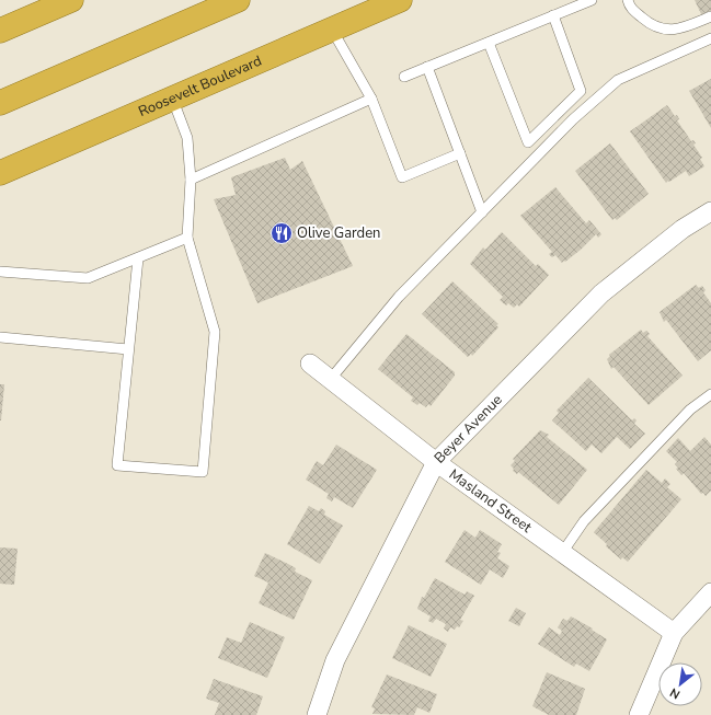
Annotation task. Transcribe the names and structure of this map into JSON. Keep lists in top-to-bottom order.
{
  "streets": {
    "highway": ["Roosevelt Boulevard"],
    "street": ["Beyer Avenue", "Masland Street"]
  },
  "crossings": [
    ["Beyer Avenue", "Masland Street"]
  ],
  "places": {
    "restaurant": ["Olive Garden"]
  },
  "north": "bottom left"
}
